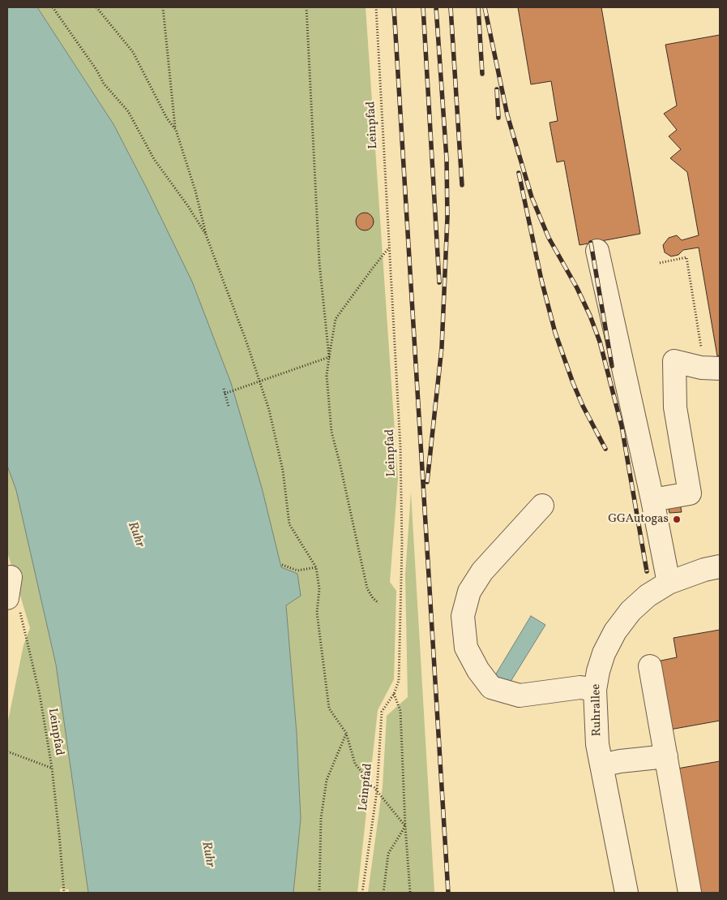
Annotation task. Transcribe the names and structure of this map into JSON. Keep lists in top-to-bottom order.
{
  "streets": {
    "street": ["Ruhrallee"],
    "path": ["Leinpfad"]
  },
  "water": ["Ruhr"],
  "places": ["GGAutogas"]
}
